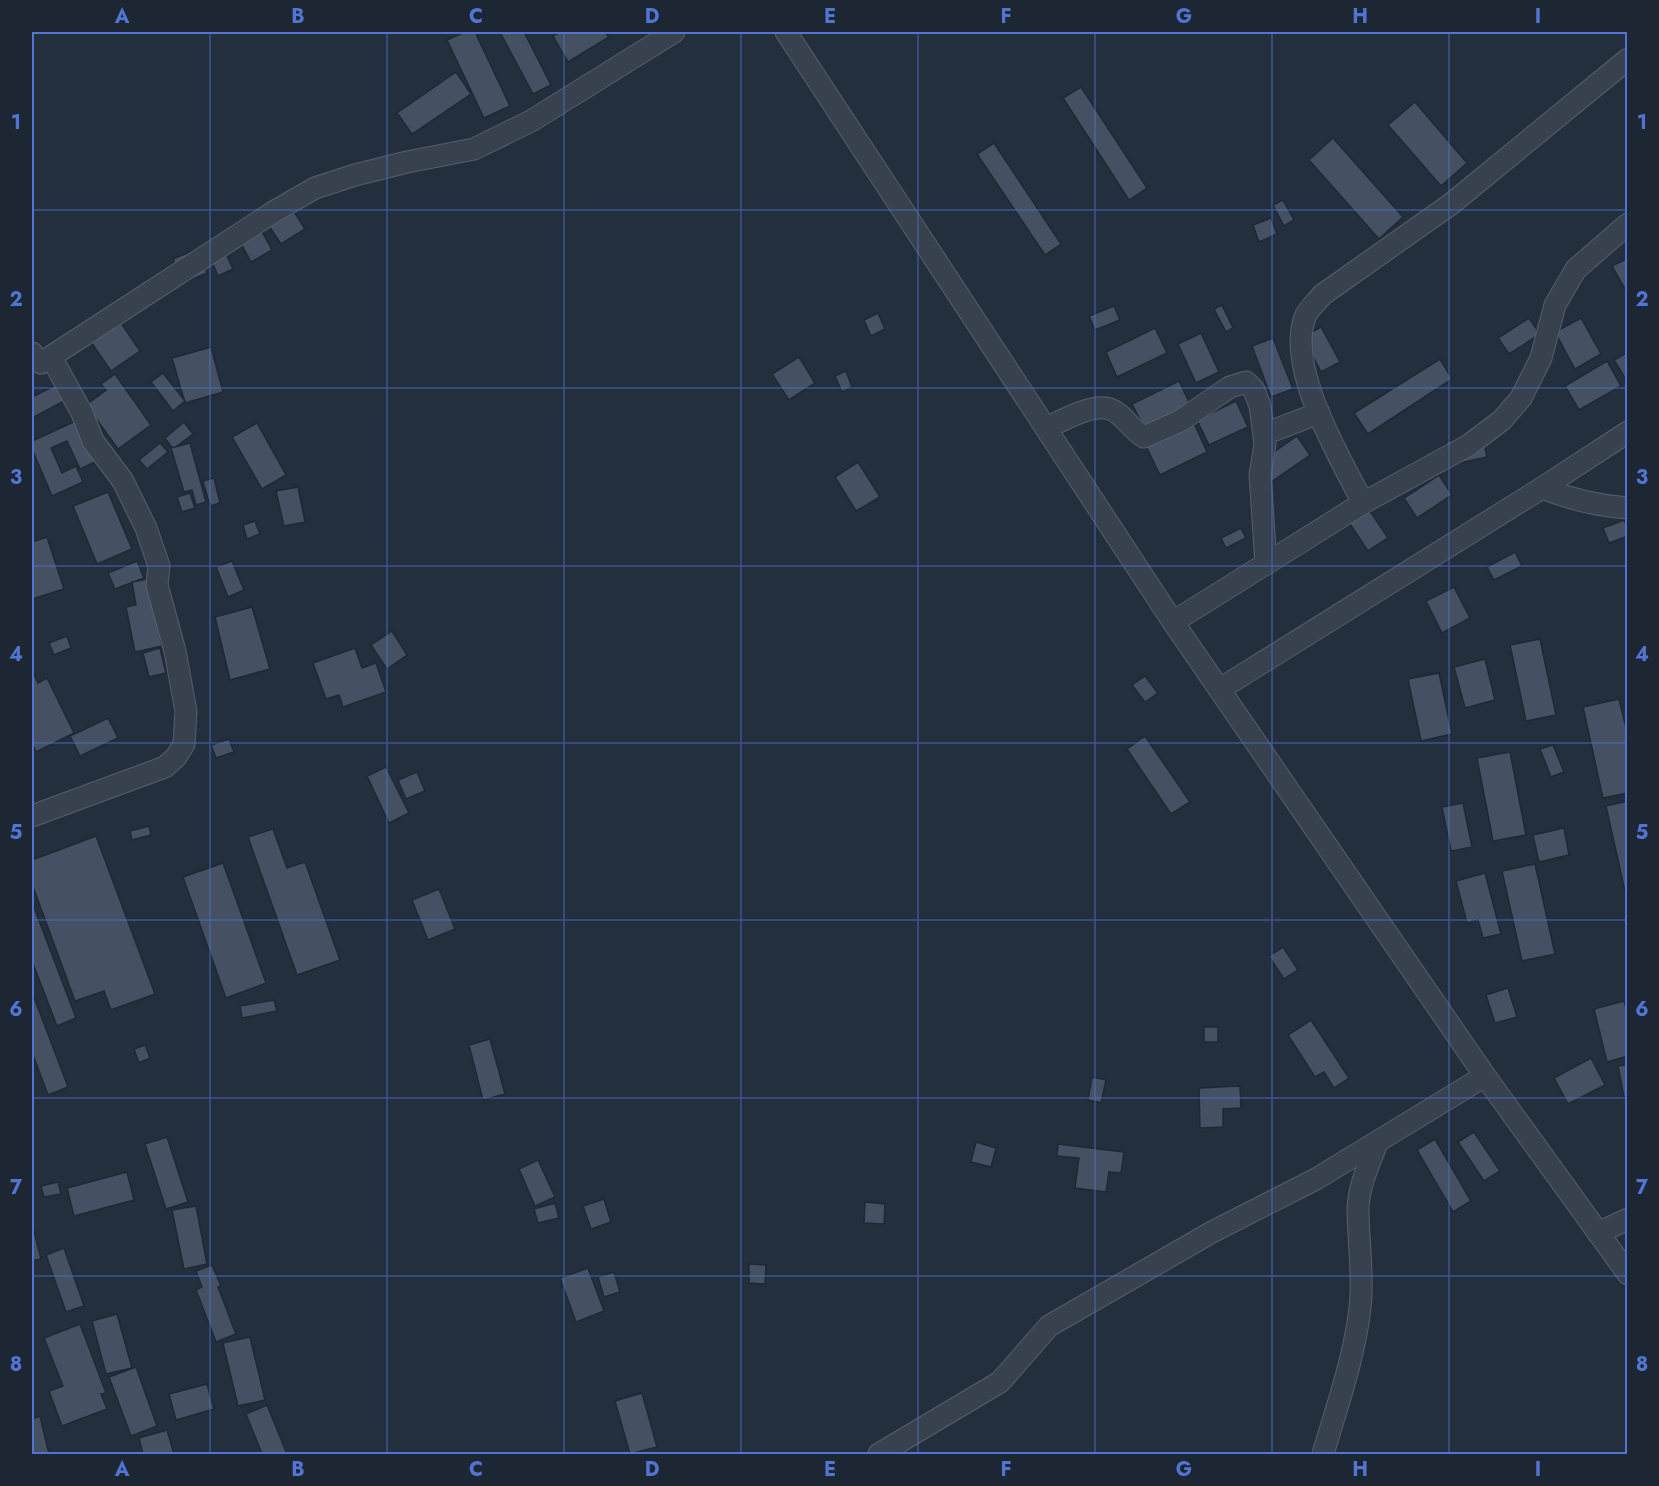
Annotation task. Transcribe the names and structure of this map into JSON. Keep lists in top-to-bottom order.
{
  "grid": {
    "columns": [
      "A",
      "B",
      "C",
      "D",
      "E",
      "F",
      "G",
      "H",
      "I"
    ],
    "rows": [
      "1",
      "2",
      "3",
      "4",
      "5",
      "6",
      "7",
      "8"
    ]
  }
}
